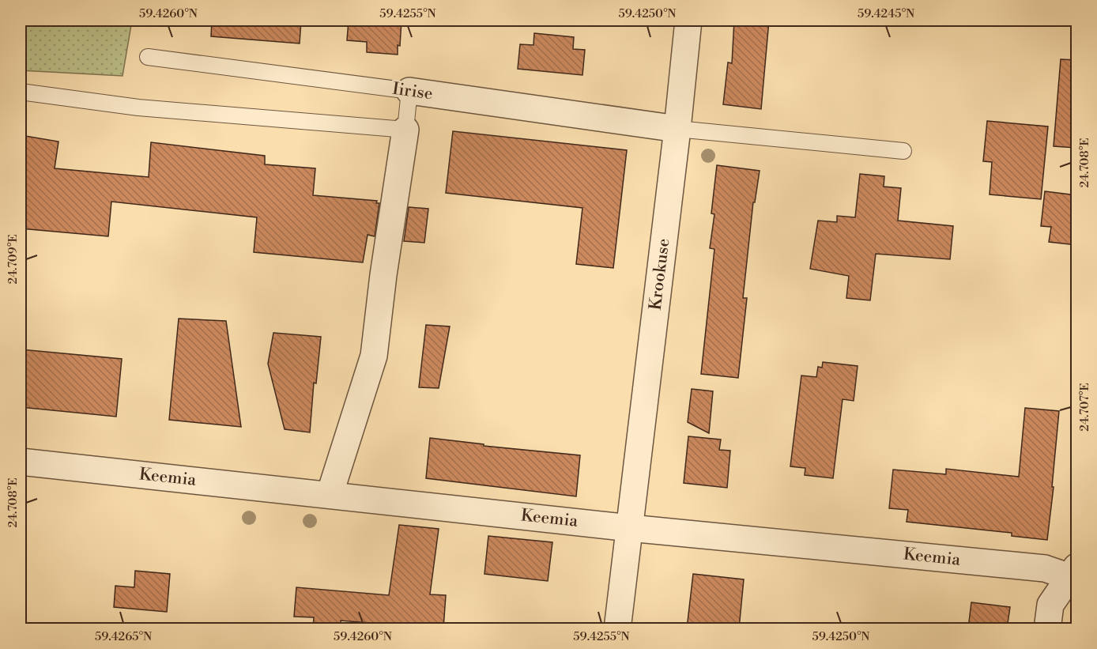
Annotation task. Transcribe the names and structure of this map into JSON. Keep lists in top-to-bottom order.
{
  "streets": {
    "street": ["Iirise", "Krookuse", "Keemia"]
  },
  "crossings": [
    ["Iirise", "Krookuse"],
    ["Krookuse", "Keemia"]
  ],
  "coordinates": [
    "59.4260°N",
    "59.4255°N",
    "59.4250°N",
    "59.4245°N",
    "24.708°E",
    "24.709°E",
    "24.707°E",
    "59.4265°N"
  ]
}
